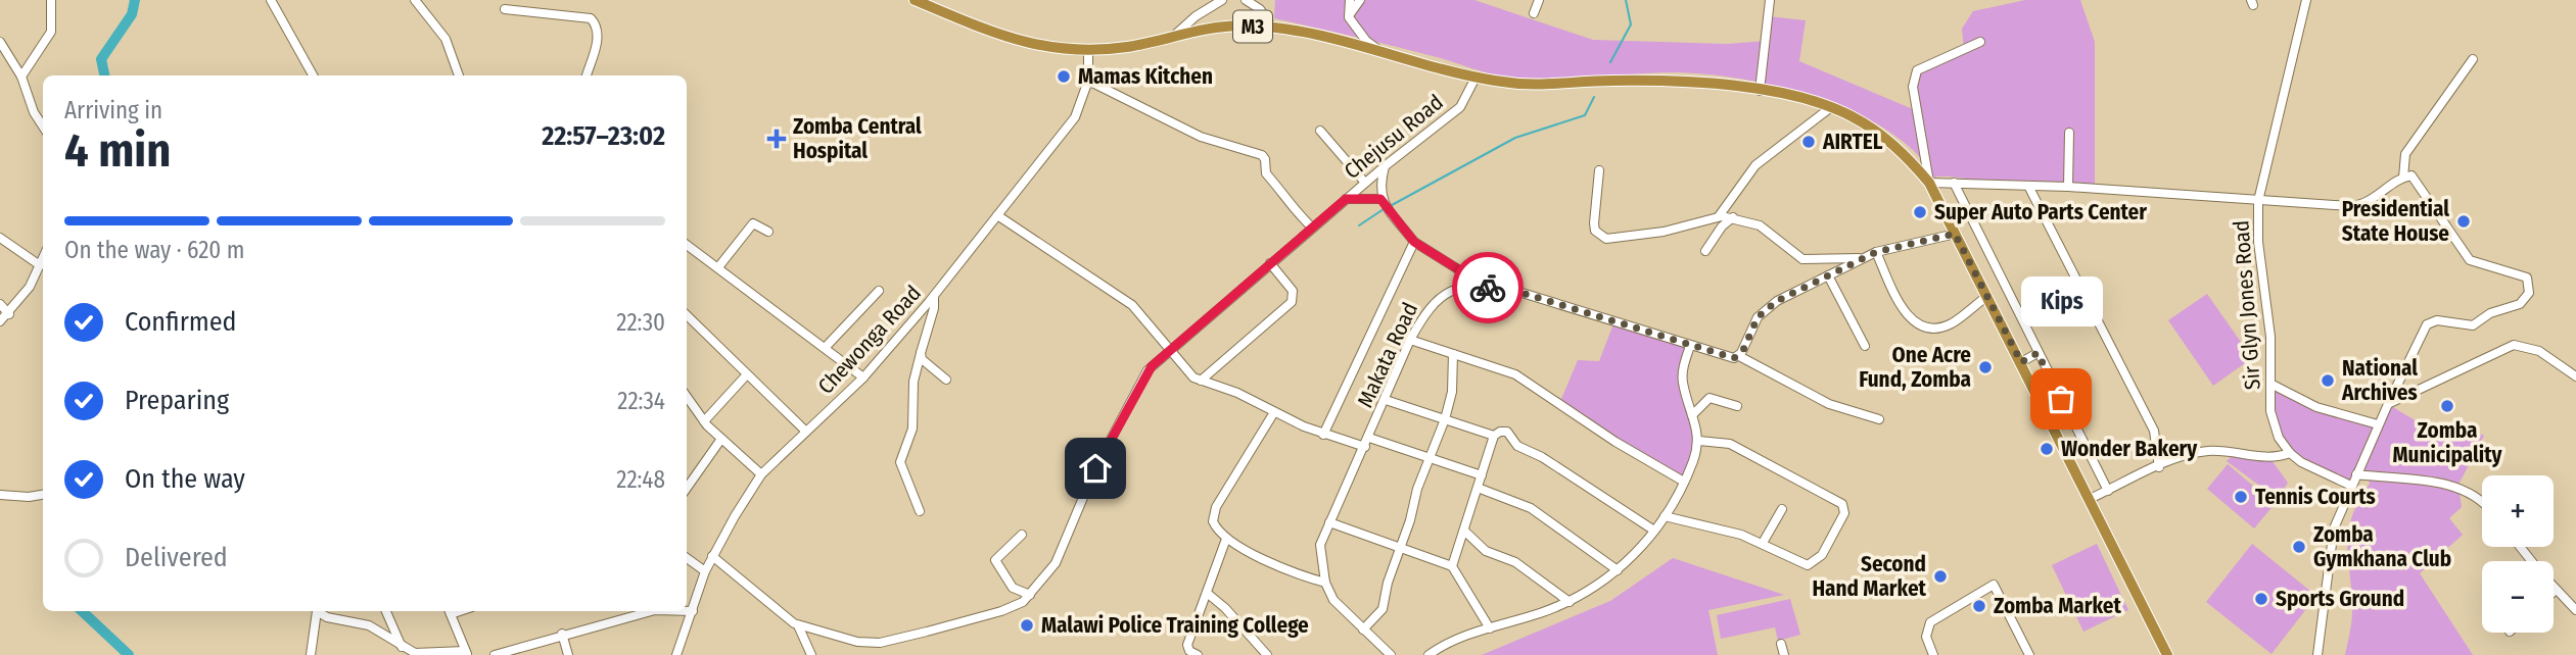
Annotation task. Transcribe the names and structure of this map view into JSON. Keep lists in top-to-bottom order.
{
  "streets": {
    "highway": ["M3"],
    "street": [
      "Chejusu Road",
      "Sir Glyn Jones Road",
      "Chewonga Road",
      "Makata Road"
    ]
  },
  "crossings": [
    ["M3", "Chejusu Road"],
    ["M3", "Chewonga Road"]
  ],
  "places": {
    "other": [
      "Mamas Kitchen",
      "AIRTEL",
      "Super Auto Parts Center",
      "Presidential State House",
      "One Acre Fund, Zomba",
      "National Archives",
      "Kips",
      "Zomba Municipality",
      "Wonder Bakery",
      "Tennis Courts",
      "Zomba Gymkhana Club",
      "Second Hand Market",
      "Sports Ground",
      "Zomba Market",
      "Malawi Police Training College"
    ],
    "health": ["Zomba Central Hospital"]
  },
  "page": {
    "heading": ["4 min", "Arriving in", "22:57–23:02"],
    "bar": "On the way · 620 m",
    "bubble": "Kips",
    "list": [
      ["Confirmed", "22:30"],
      ["Preparing", "22:34"],
      ["On the way", "22:48"],
      "Delivered"
    ],
    "map_buttons": ["+", "−"]
  }
}
